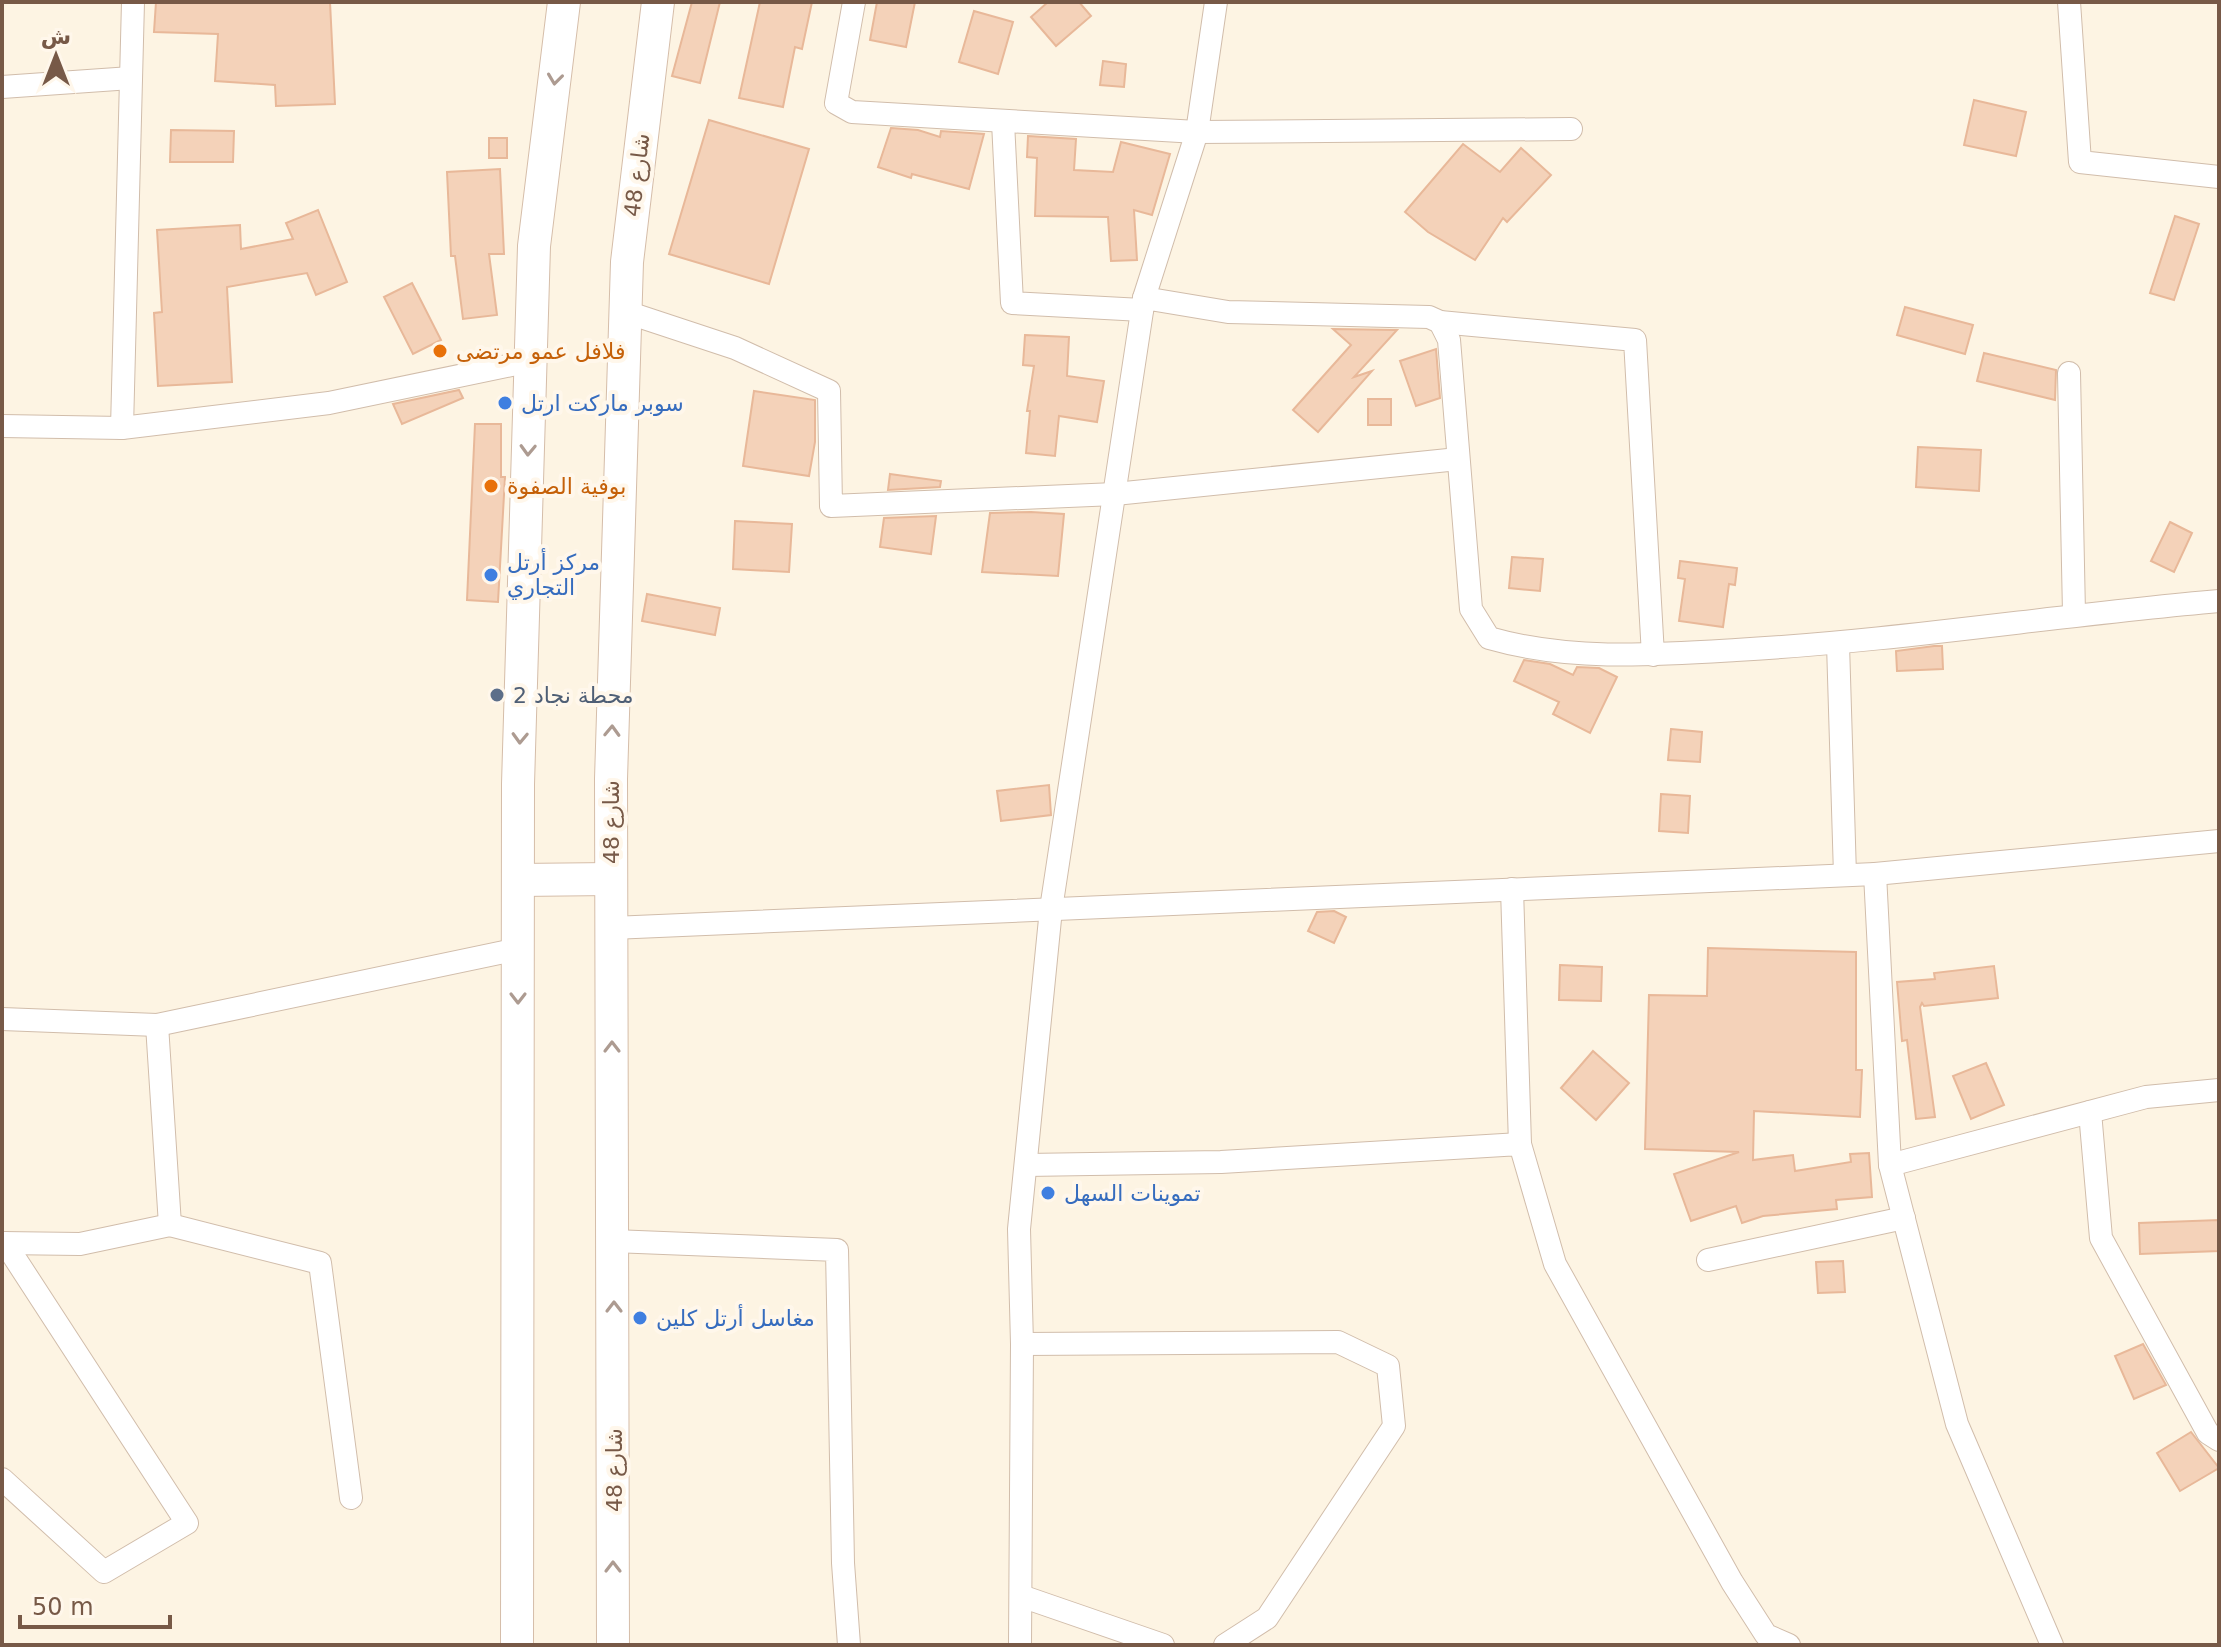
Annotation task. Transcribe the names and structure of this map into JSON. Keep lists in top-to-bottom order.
{
  "streets": {
    "main road": ["شارع 48"]
  },
  "places": [
    "فلافل عمو مرتضى",
    "سوبر ماركت ارتل",
    "بوفية الصفوة",
    "مركز أرتل التجاري",
    "محطة نجاد 2",
    "تموينات السهل",
    "مغاسل أرتل كلين"
  ],
  "scale_bar": "50 m",
  "north": "top"
}
